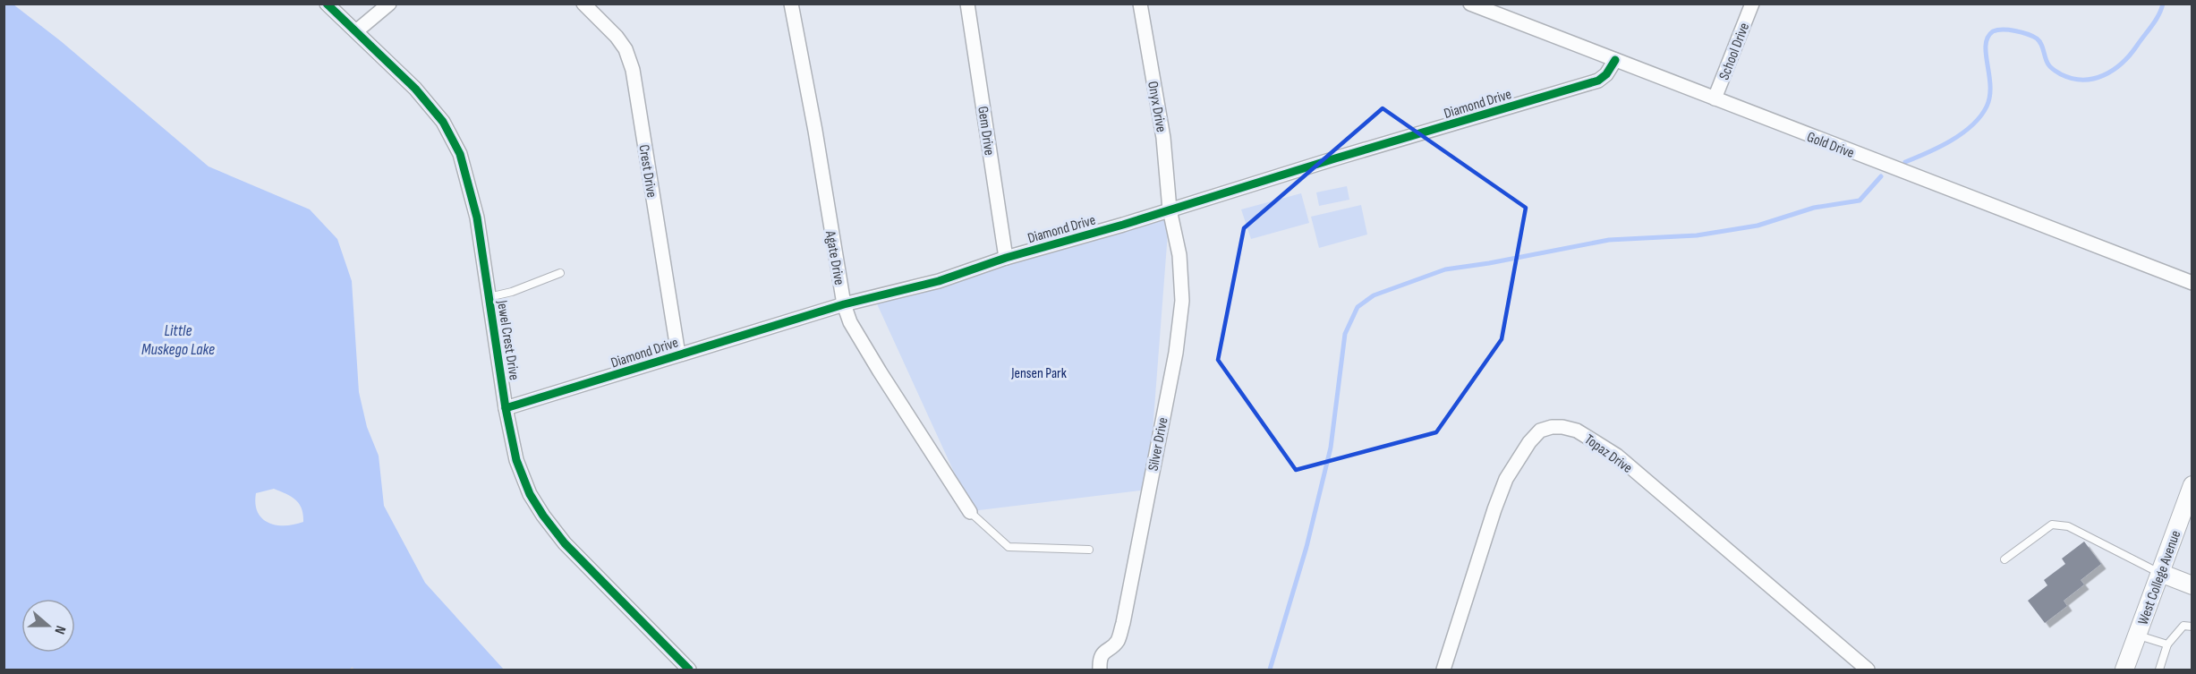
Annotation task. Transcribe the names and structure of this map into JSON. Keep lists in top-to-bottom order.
{
  "streets": {
    "street": [
      "School Drive",
      "Diamond Drive",
      "Onyx Drive",
      "Gem Drive",
      "Gold Drive",
      "Crest Drive",
      "Agate Drive",
      "Jewel Crest Drive",
      "Silver Drive",
      "Topaz Drive",
      "West College Avenue"
    ]
  },
  "crossings": [
    ["School Drive", "Gold Drive"],
    ["Diamond Drive", "Onyx Drive"],
    ["Diamond Drive", "Gem Drive"],
    ["Diamond Drive", "Gold Drive"],
    ["Diamond Drive", "Crest Drive"],
    ["Diamond Drive", "Agate Drive"],
    ["Diamond Drive", "Jewel Crest Drive"],
    ["Diamond Drive", "Silver Drive"],
    ["Onyx Drive", "Silver Drive"]
  ],
  "water": ["Little Muskego Lake"],
  "parks": ["Jensen Park"],
  "north": "right"
}
